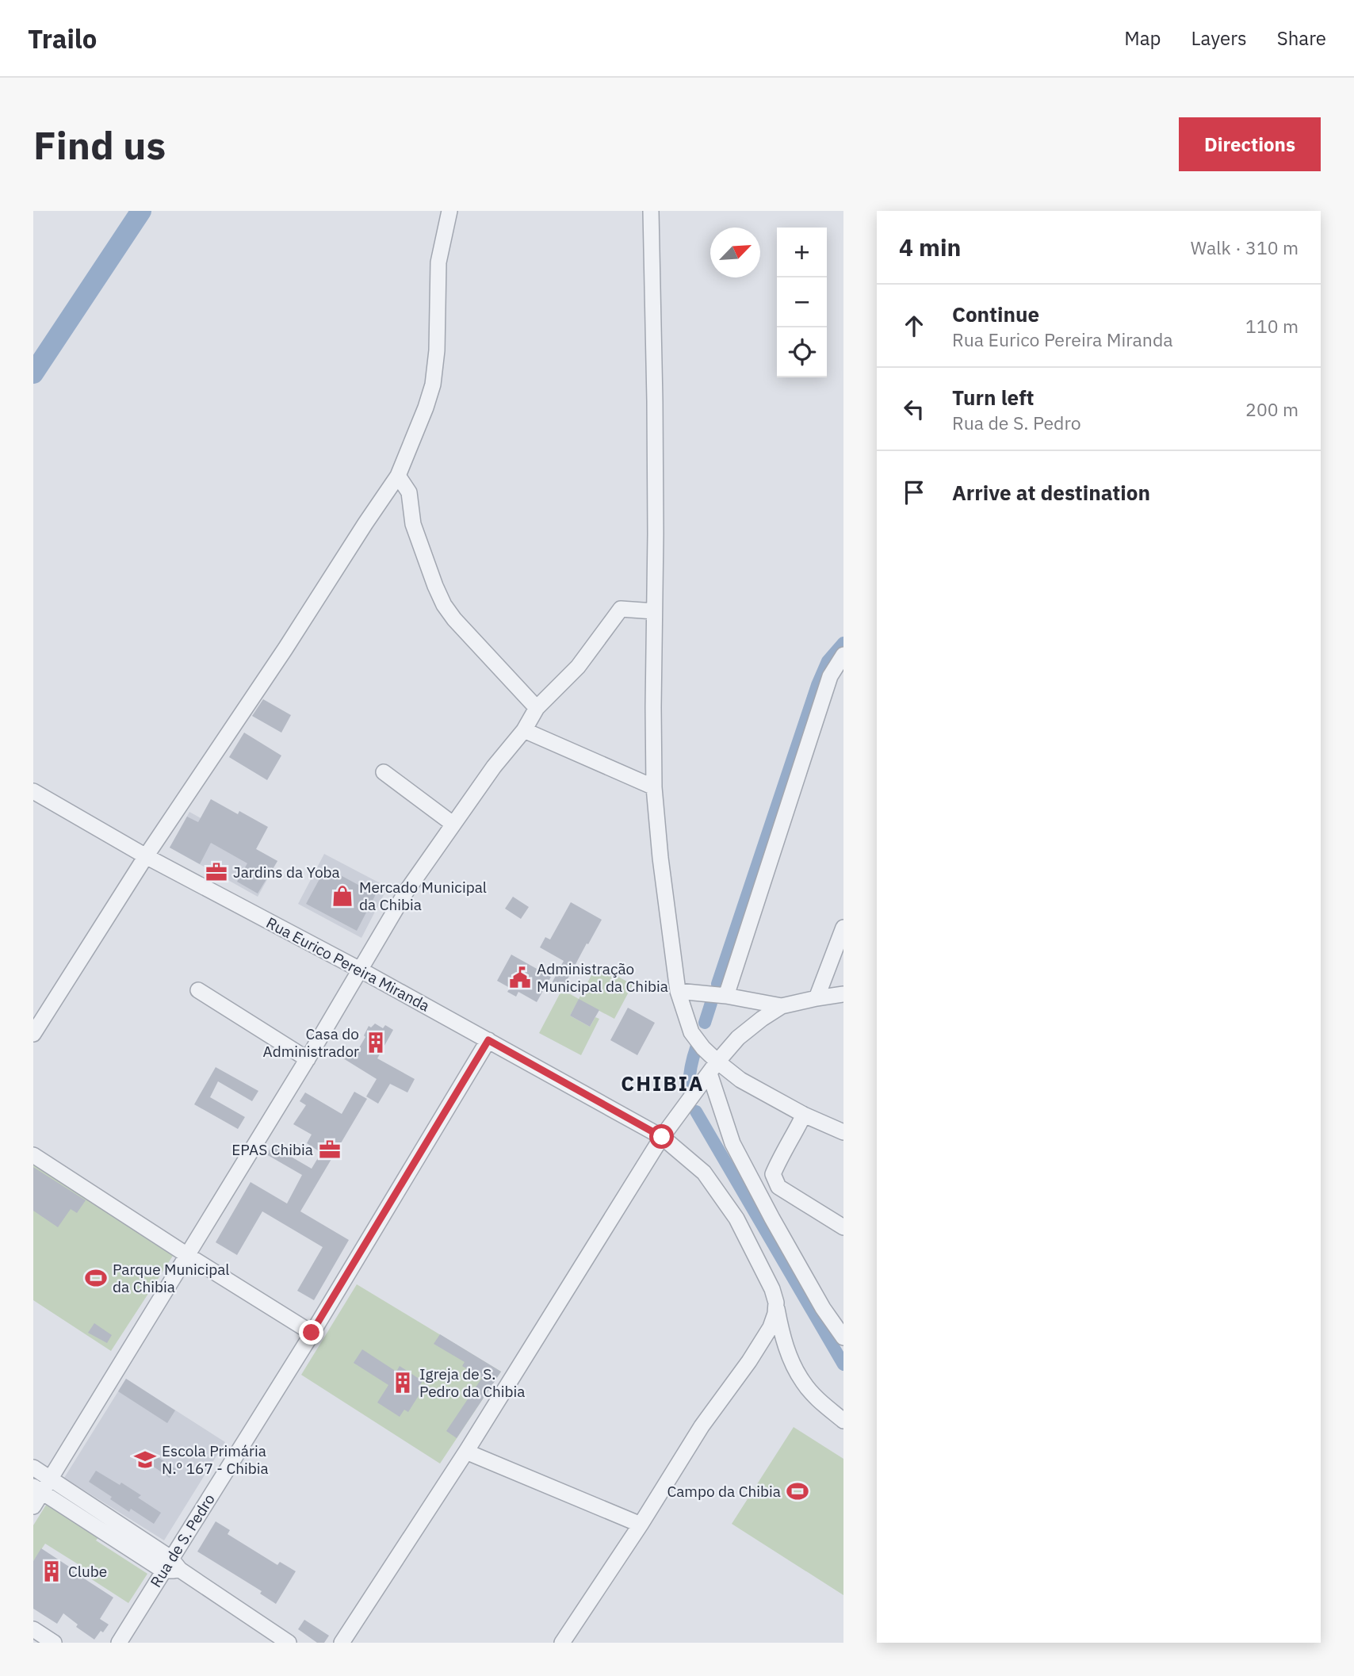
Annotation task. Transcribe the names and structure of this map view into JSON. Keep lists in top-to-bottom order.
{
  "streets": {
    "street": ["Rua Eurico Pereira Miranda", "Rua de S. Pedro"]
  },
  "crossings": [
    ["Rua Eurico Pereira Miranda", "Rua de S. Pedro"]
  ],
  "districts": ["CHIBIA"],
  "places": {
    "office": ["Jardins da Yoba", "EPAS Chibia"],
    "shop": ["Mercado Municipal da Chibia"],
    "public building": ["Administração Municipal da Chibia"],
    "building": ["Casa do Administrador", "Igreja de S. Pedro da Chibia", "Clube"],
    "sports": ["Parque Municipal da Chibia", "Campo da Chibia"],
    "school or university": ["Escola Primária N.º 167 - Chibia"]
  },
  "north": "top right",
  "page": {
    "header": "Trailo",
    "nav": ["Map", "Layers", "Share"],
    "buttons": "Directions",
    "title": "Find us",
    "heading": ["4 min", "Walk · 310 m"],
    "map_buttons": ["+", "−"],
    "list": [
      ["Continue", "Rua Eurico Pereira Miranda", "110 m"],
      ["Turn left", "Rua de S. Pedro", "200 m"],
      "Arrive at destination"
    ]
  }
}
